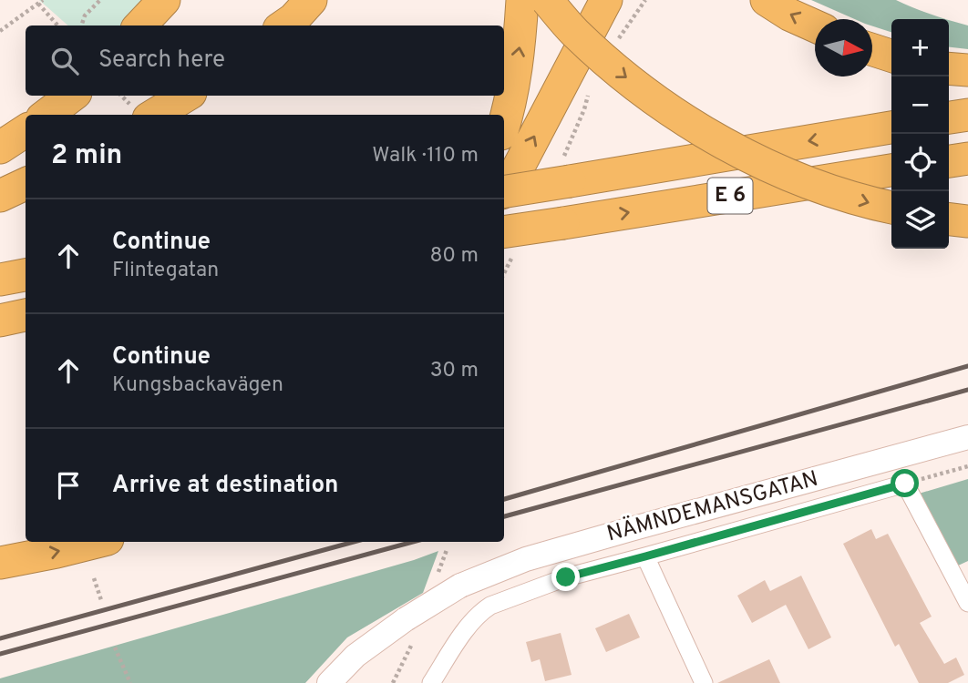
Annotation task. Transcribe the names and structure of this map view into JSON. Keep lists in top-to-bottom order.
{
  "streets": {
    "highway": ["E 6"],
    "street": ["NÄMNDEMANSGATAN"]
  },
  "north": "right",
  "page": {
    "map_buttons": ["+", "−"],
    "search": "Search here",
    "heading": ["2 min", "Walk · 110 m"],
    "list": [
      ["Continue", "Flintegatan", "80 m"],
      ["Continue", "Kungsbackavägen", "30 m"],
      "Arrive at destination"
    ]
  }
}
